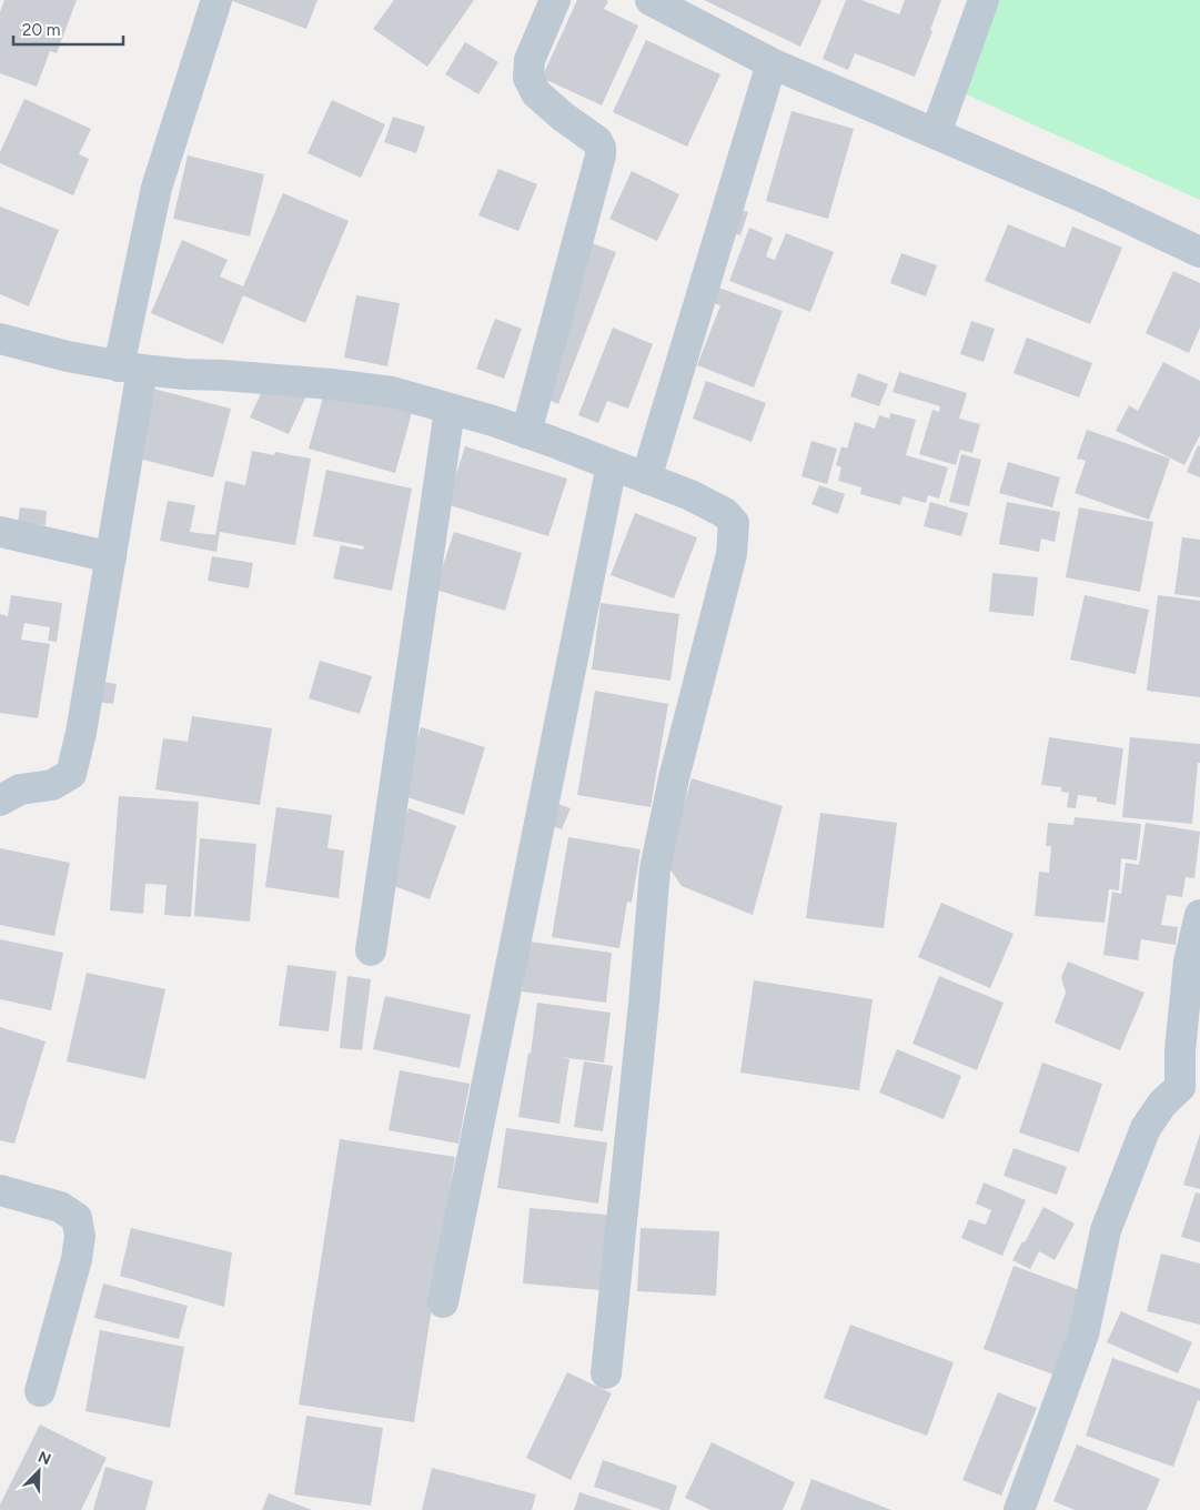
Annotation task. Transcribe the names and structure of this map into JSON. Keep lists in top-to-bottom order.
{
  "scale_bar": "20 m",
  "north": "top right"
}
